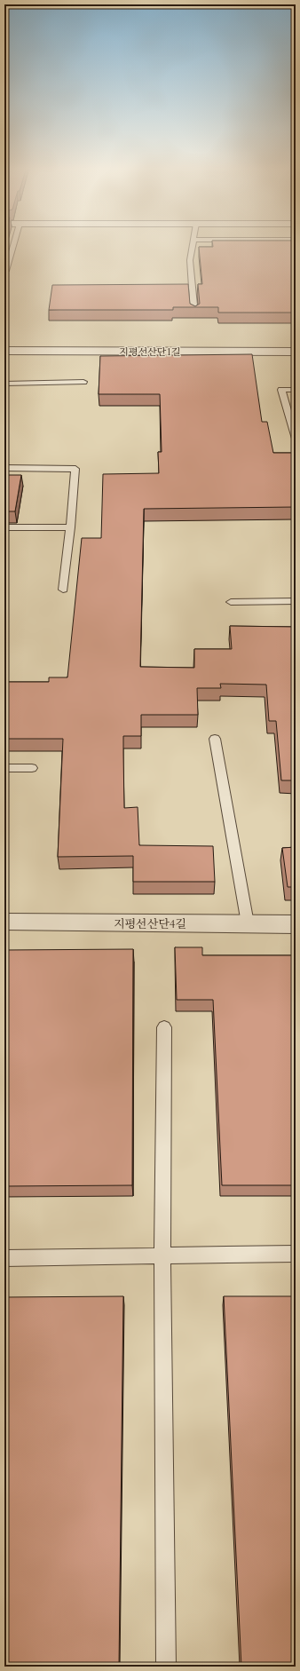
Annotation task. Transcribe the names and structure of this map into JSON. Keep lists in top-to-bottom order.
{
  "streets": {
    "street": ["지평선산단1길", "지평선산단4길"]
  }
}
